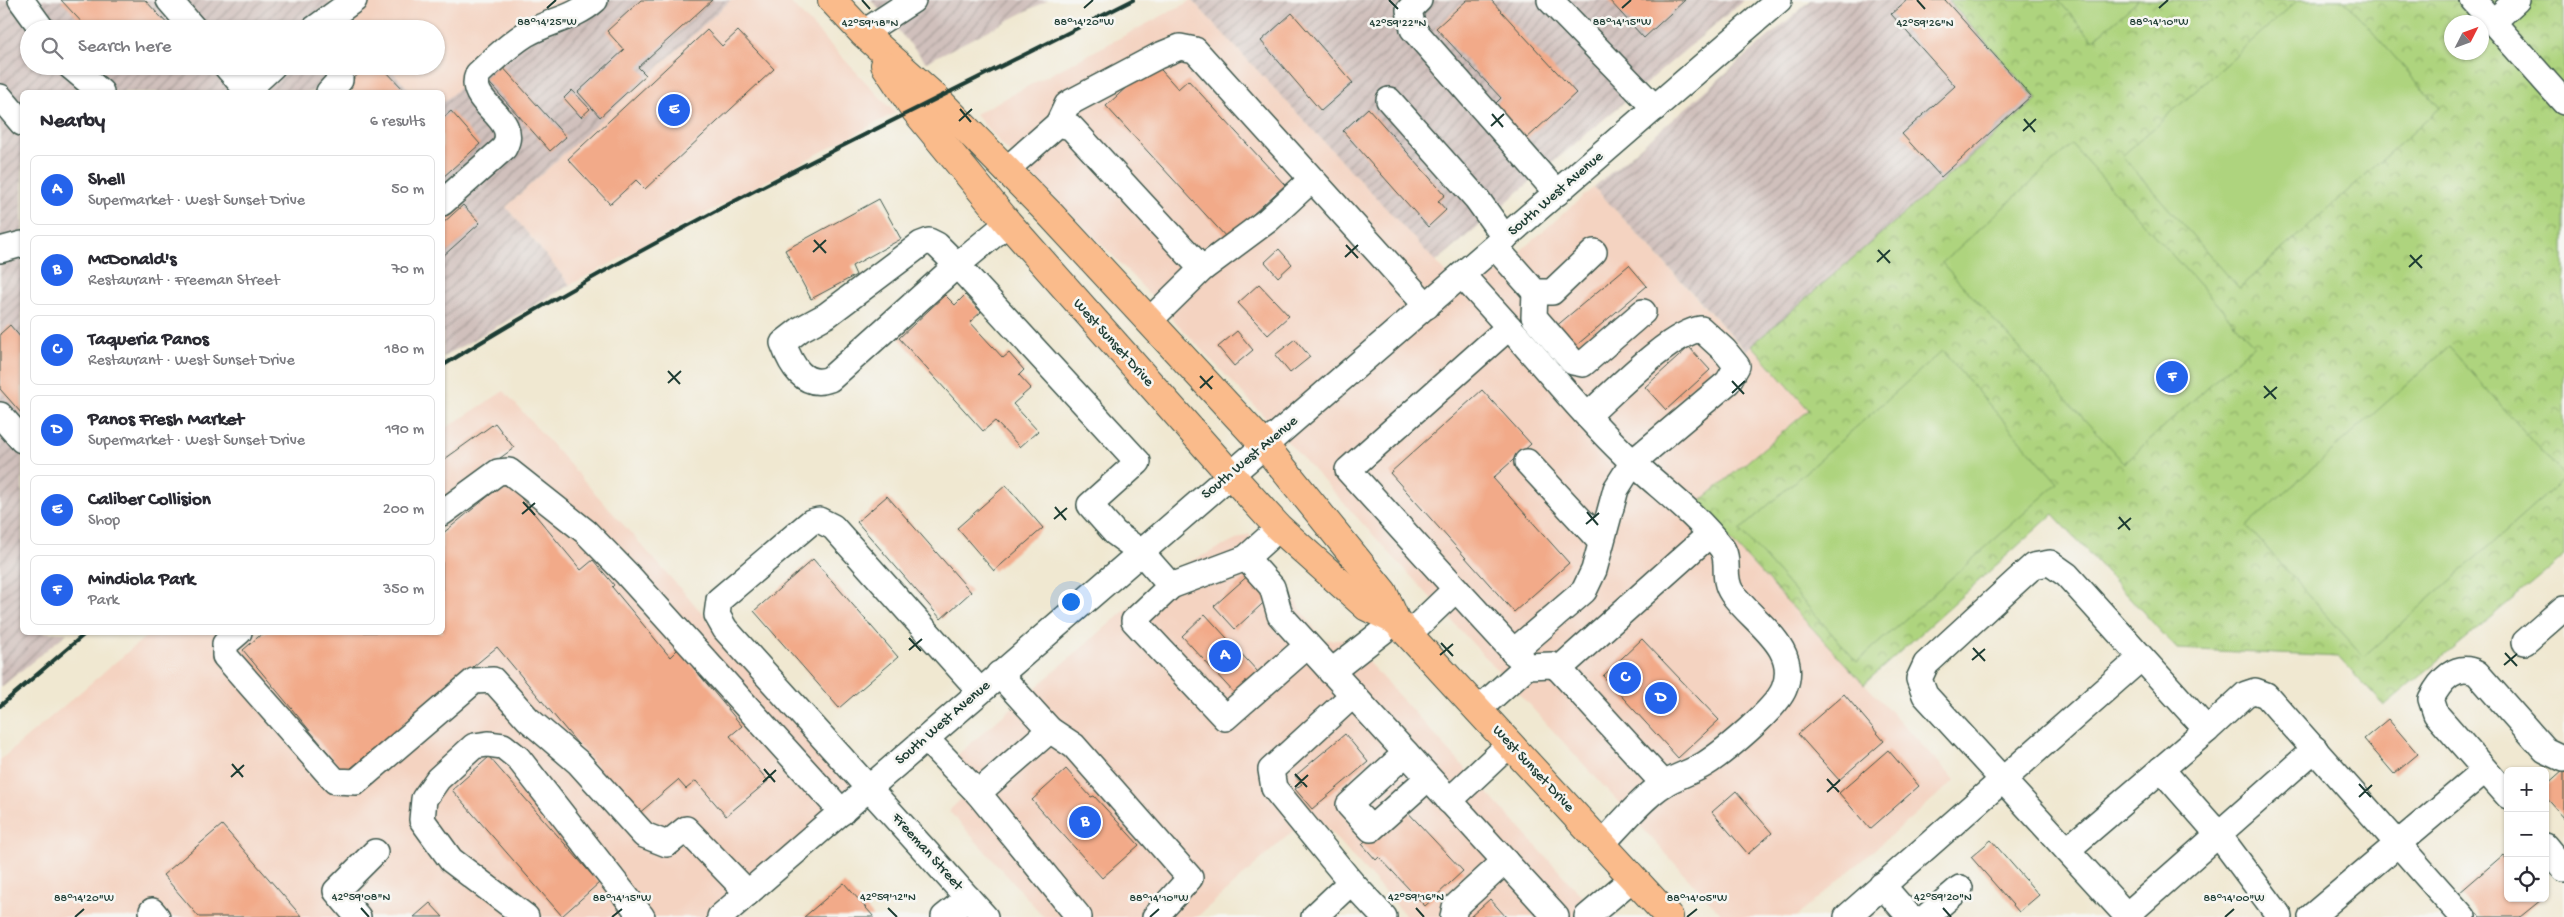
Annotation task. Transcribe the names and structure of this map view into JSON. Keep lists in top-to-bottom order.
{
  "streets": {
    "main road": ["West Sunset Drive"],
    "street": ["South West Avenue", "Freeman Street"]
  },
  "crossings": [
    ["South West Avenue", "West Sunset Drive"],
    ["South West Avenue", "Freeman Street"]
  ],
  "north": "top right",
  "page": {
    "search": "Search here",
    "heading": ["Nearby", "6 results"],
    "pins": [
      "E",
      "F",
      "A",
      "C",
      "D",
      "B"
    ],
    "list": [
      {
        "mark": "A",
        "name": "Shell",
        "note": "Supermarket · West Sunset Drive",
        "value": "50 m"
      },
      {
        "mark": "B",
        "name": "McDonald's",
        "note": "Restaurant · Freeman Street",
        "value": "70 m"
      },
      {
        "mark": "C",
        "name": "Taqueria Panos",
        "note": "Restaurant · West Sunset Drive",
        "value": "180 m"
      },
      {
        "mark": "D",
        "name": "Panos Fresh Market",
        "note": "Supermarket · West Sunset Drive",
        "value": "190 m"
      },
      {
        "mark": "E",
        "name": "Caliber Collision",
        "note": "Shop",
        "value": "200 m"
      },
      {
        "mark": "F",
        "name": "Mindiola Park",
        "note": "Park",
        "value": "350 m"
      }
    ],
    "map_buttons": ["+", "−"]
  },
  "coordinates": [
    "88°14'25\"W",
    "88°14'20\"W",
    "88°14'15\"W",
    "88°14'10\"W",
    "42°59'18\"N",
    "42°59'22\"N",
    "42°59'26\"N",
    "42°59'08\"N",
    "42°59'12\"N",
    "42°59'16\"N",
    "42°59'20\"N",
    "88°14'05\"W",
    "88°14'00\"W"
  ]
}
